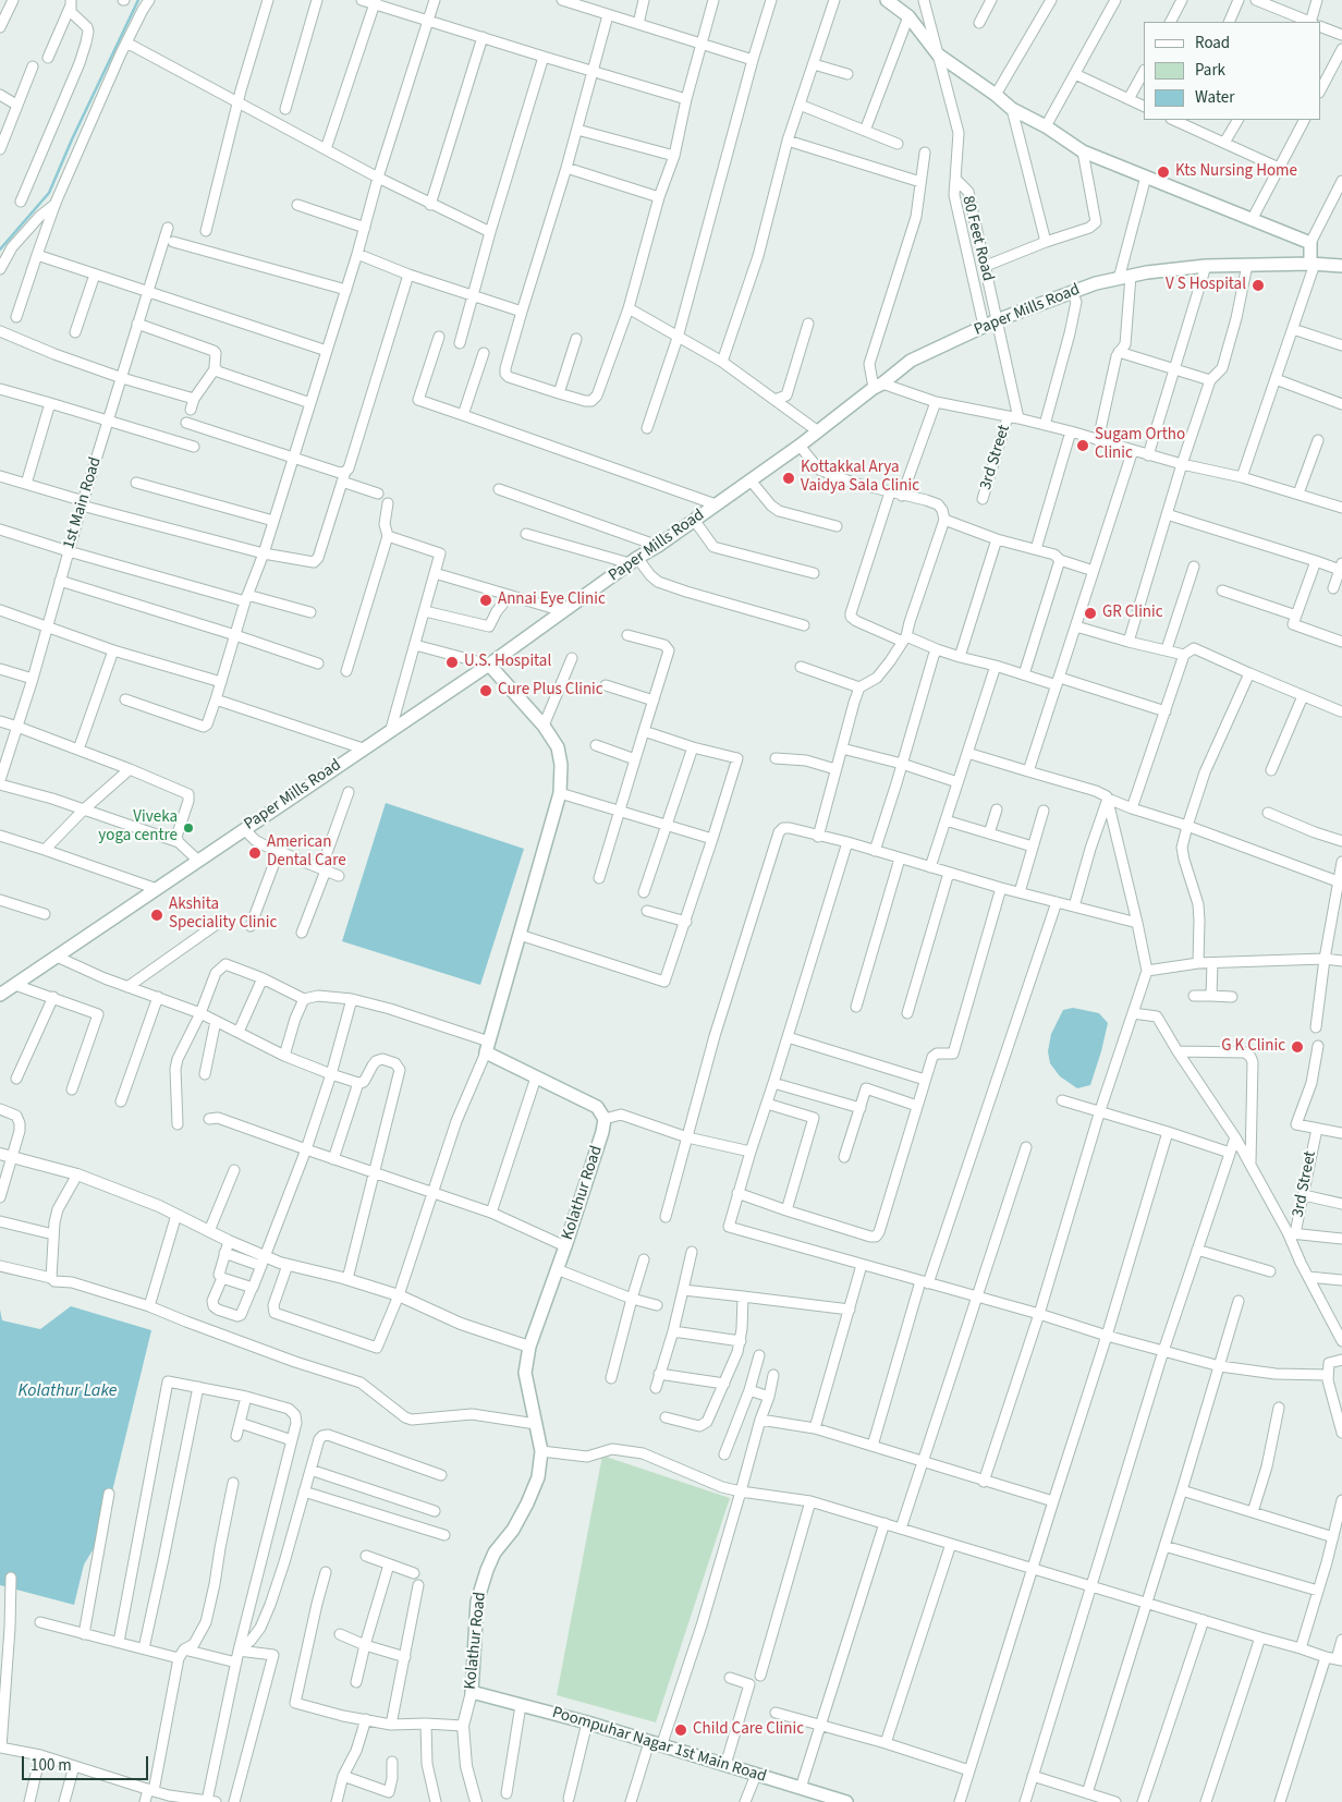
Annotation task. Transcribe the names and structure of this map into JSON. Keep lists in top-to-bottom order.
{
  "streets": {
    "main road": ["Paper Mills Road", "Kolathur Road", "Poompuhar Nagar 1st Main Road"],
    "street": ["80 Feet Road", "3rd Street", "1st Main Road"]
  },
  "crossings": [
    ["80 Feet Road", "Paper Mills Road"],
    ["80 Feet Road", "3rd Street"],
    ["Kolathur Road", "Poompuhar Nagar 1st Main Road"]
  ],
  "water": ["Kolathur Lake"],
  "places": [
    "Kts Nursing Home",
    "V S Hospital",
    "Sugam Ortho Clinic",
    "Kottakkal Arya Vaidya Sala Clinic",
    "Annai Eye Clinic",
    "GR Clinic",
    "U.S. Hospital",
    "Cure Plus Clinic",
    "Viveka yoga centre",
    "American Dental Care",
    "Akshita Speciality Clinic",
    "G K Clinic",
    "Child Care Clinic"
  ],
  "legend": ["Road", "Park", "Water"],
  "scale_bar": "100 m"
}
